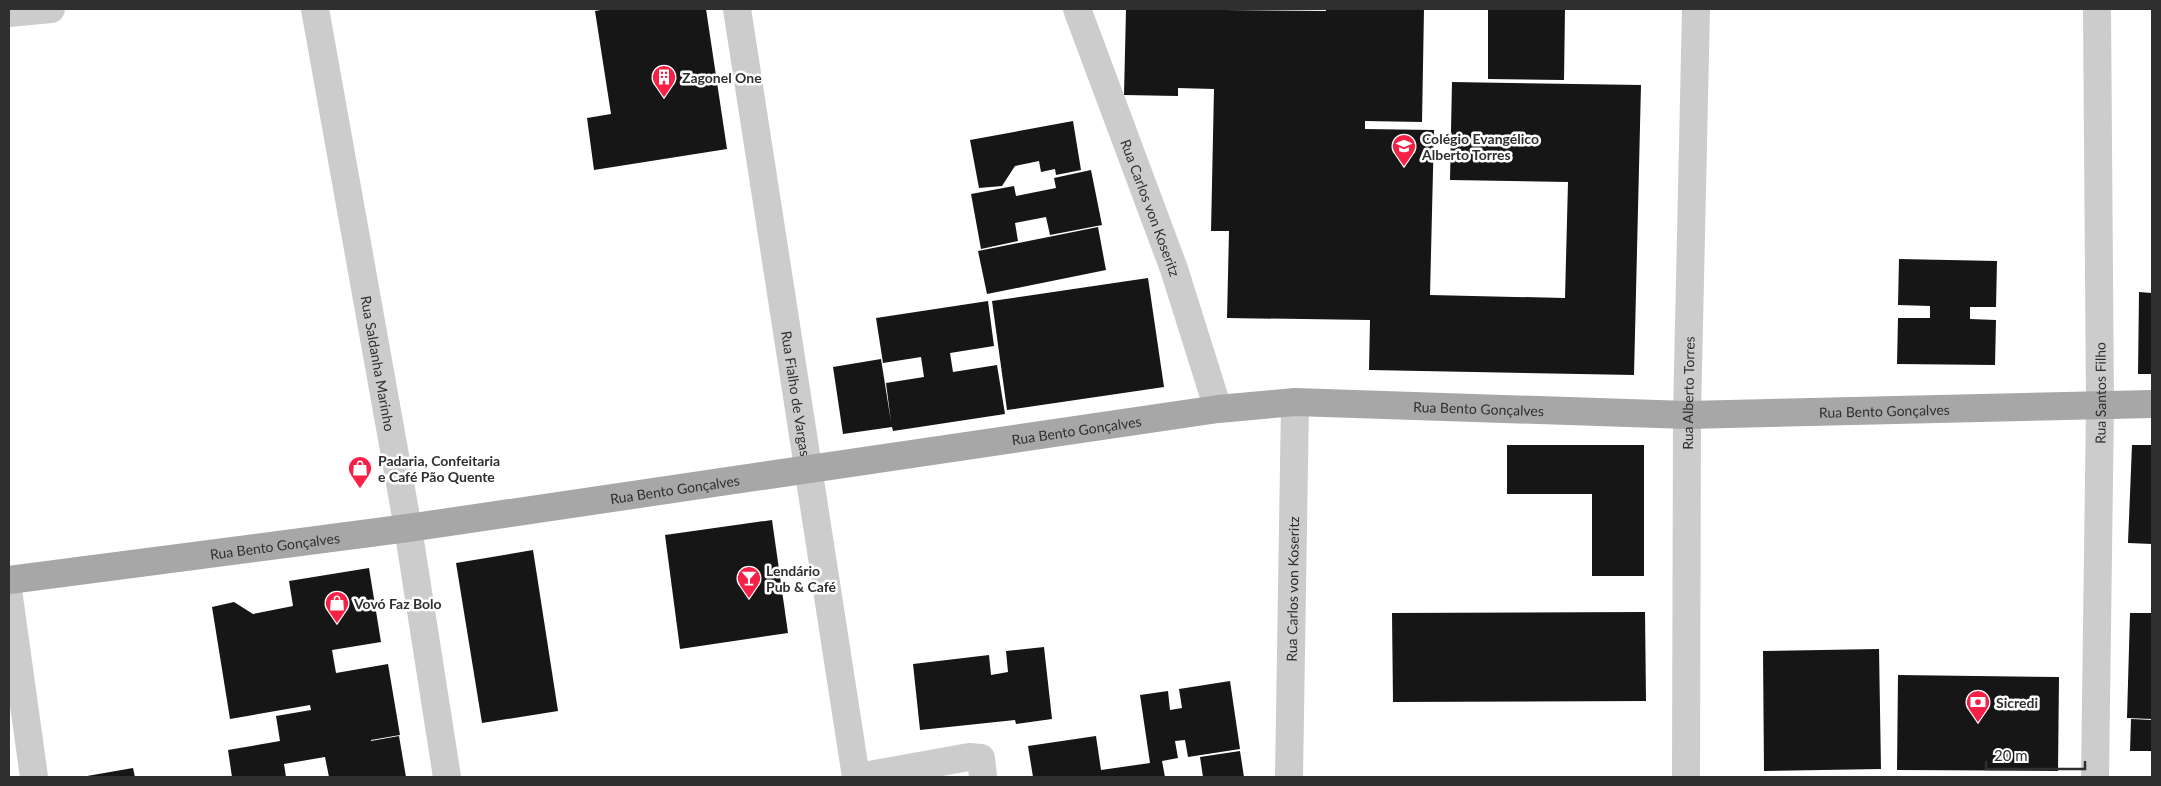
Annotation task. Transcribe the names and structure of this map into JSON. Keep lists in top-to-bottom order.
{
  "streets": {
    "main road": ["Rua Bento Gonçalves"],
    "street": [
      "Rua Carlos von Koseritz",
      "Rua Saldanha Marinho",
      "Rua Fialho de Vargas",
      "Rua Alberto Torres",
      "Rua Santos Filho"
    ]
  },
  "crossings": [
    ["Rua Carlos von Koseritz", "Rua Bento Gonçalves"],
    ["Rua Saldanha Marinho", "Rua Bento Gonçalves"],
    ["Rua Fialho de Vargas", "Rua Bento Gonçalves"],
    ["Rua Alberto Torres", "Rua Bento Gonçalves"],
    ["Rua Santos Filho", "Rua Bento Gonçalves"]
  ],
  "places": {
    "building": ["Zagonel One"],
    "school or university": ["Colégio Evangélico Alberto Torres"],
    "shop": ["Padaria, Confeitaria e Café Pão Quente", "Vovó Faz Bolo"],
    "bar": ["Lendário Pub & Café"],
    "bank": ["Sicredi"]
  },
  "scale_bar": "20 m"
}
